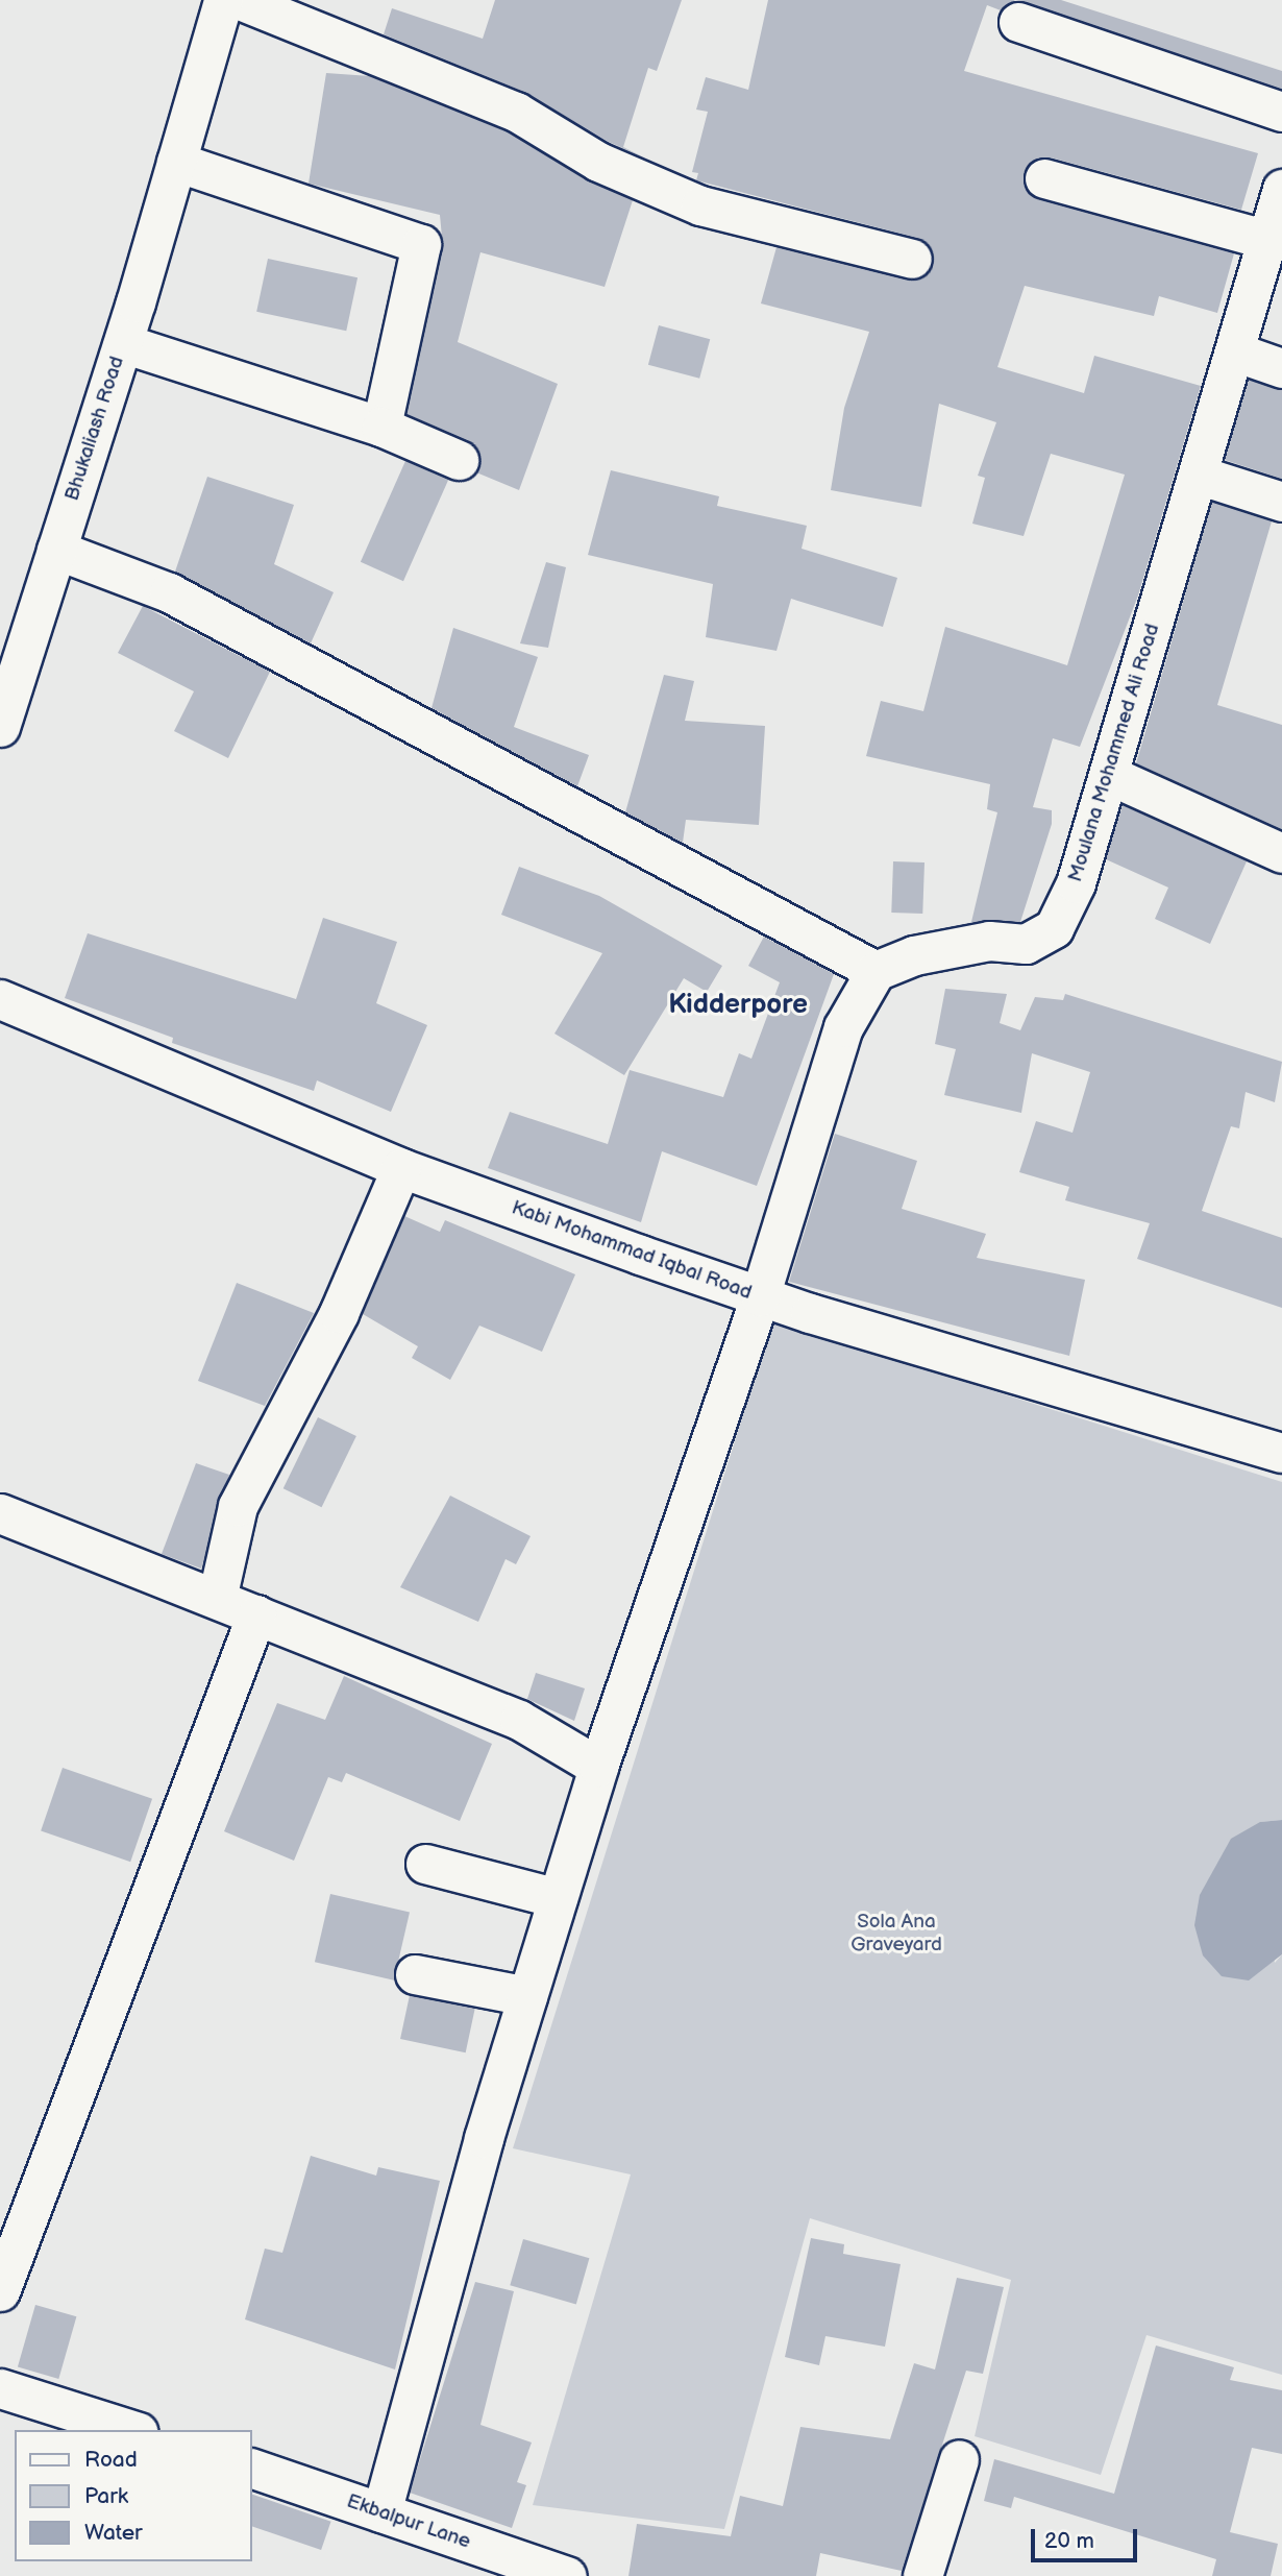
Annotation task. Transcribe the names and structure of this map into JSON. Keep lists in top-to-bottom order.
{
  "streets": {
    "street": [
      "Bhukaliash Road",
      "Moulana Mohammed Ali Road",
      "Kabi Mohammad Iqbal Road",
      "Ekbalpur Lane"
    ]
  },
  "districts": ["Kidderpore"],
  "parks": ["Sola Ana Graveyard"],
  "legend": ["Road", "Park", "Water"],
  "scale_bar": "20 m"
}
